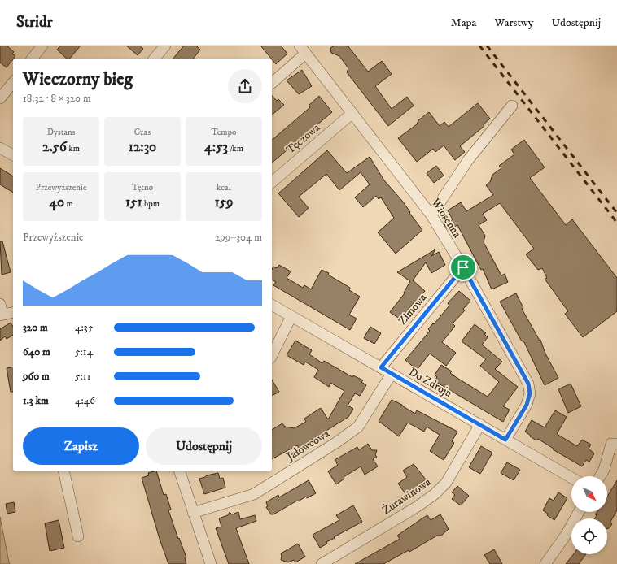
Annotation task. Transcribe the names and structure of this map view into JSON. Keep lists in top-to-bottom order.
{
  "streets": {
    "street": [
      "Tęczowa",
      "Wiosenna",
      "Zimowa",
      "Do Zdroju",
      "Jałowcowa",
      "Żurawinowa"
    ]
  },
  "crossings": [
    ["Tęczowa", "Wiosenna"],
    ["Wiosenna", "Zimowa"],
    ["Wiosenna", "Do Zdroju"],
    ["Zimowa", "Do Zdroju"],
    ["Do Zdroju", "Jałowcowa"],
    ["Do Zdroju", "Żurawinowa"]
  ],
  "north": "bottom right",
  "page": {
    "header": "Stridr",
    "nav": ["Mapa", "Warstwy", "Udostępnij"],
    "heading": ["Wieczorny bieg", "18:32 · 8 × 320 m"],
    "stats": [
      ["Dystans", "2.56 km"],
      ["Czas", "12:30"],
      ["Tempo", "4:53 /km"],
      ["Przewyższenie", "40 m"],
      ["Tętno", "151 bpm"],
      ["kcal", "159"]
    ],
    "chart": ["Przewyższenie", "299–304 m"],
    "list": [
      {
        "name": "320 m",
        "note": "4:35"
      },
      {
        "name": "640 m",
        "note": "5:14"
      },
      {
        "name": "960 m",
        "note": "5:11"
      },
      {
        "name": "1.3 km",
        "note": "4:46"
      }
    ],
    "buttons": ["Zapisz", "Udostępnij"]
  }
}
